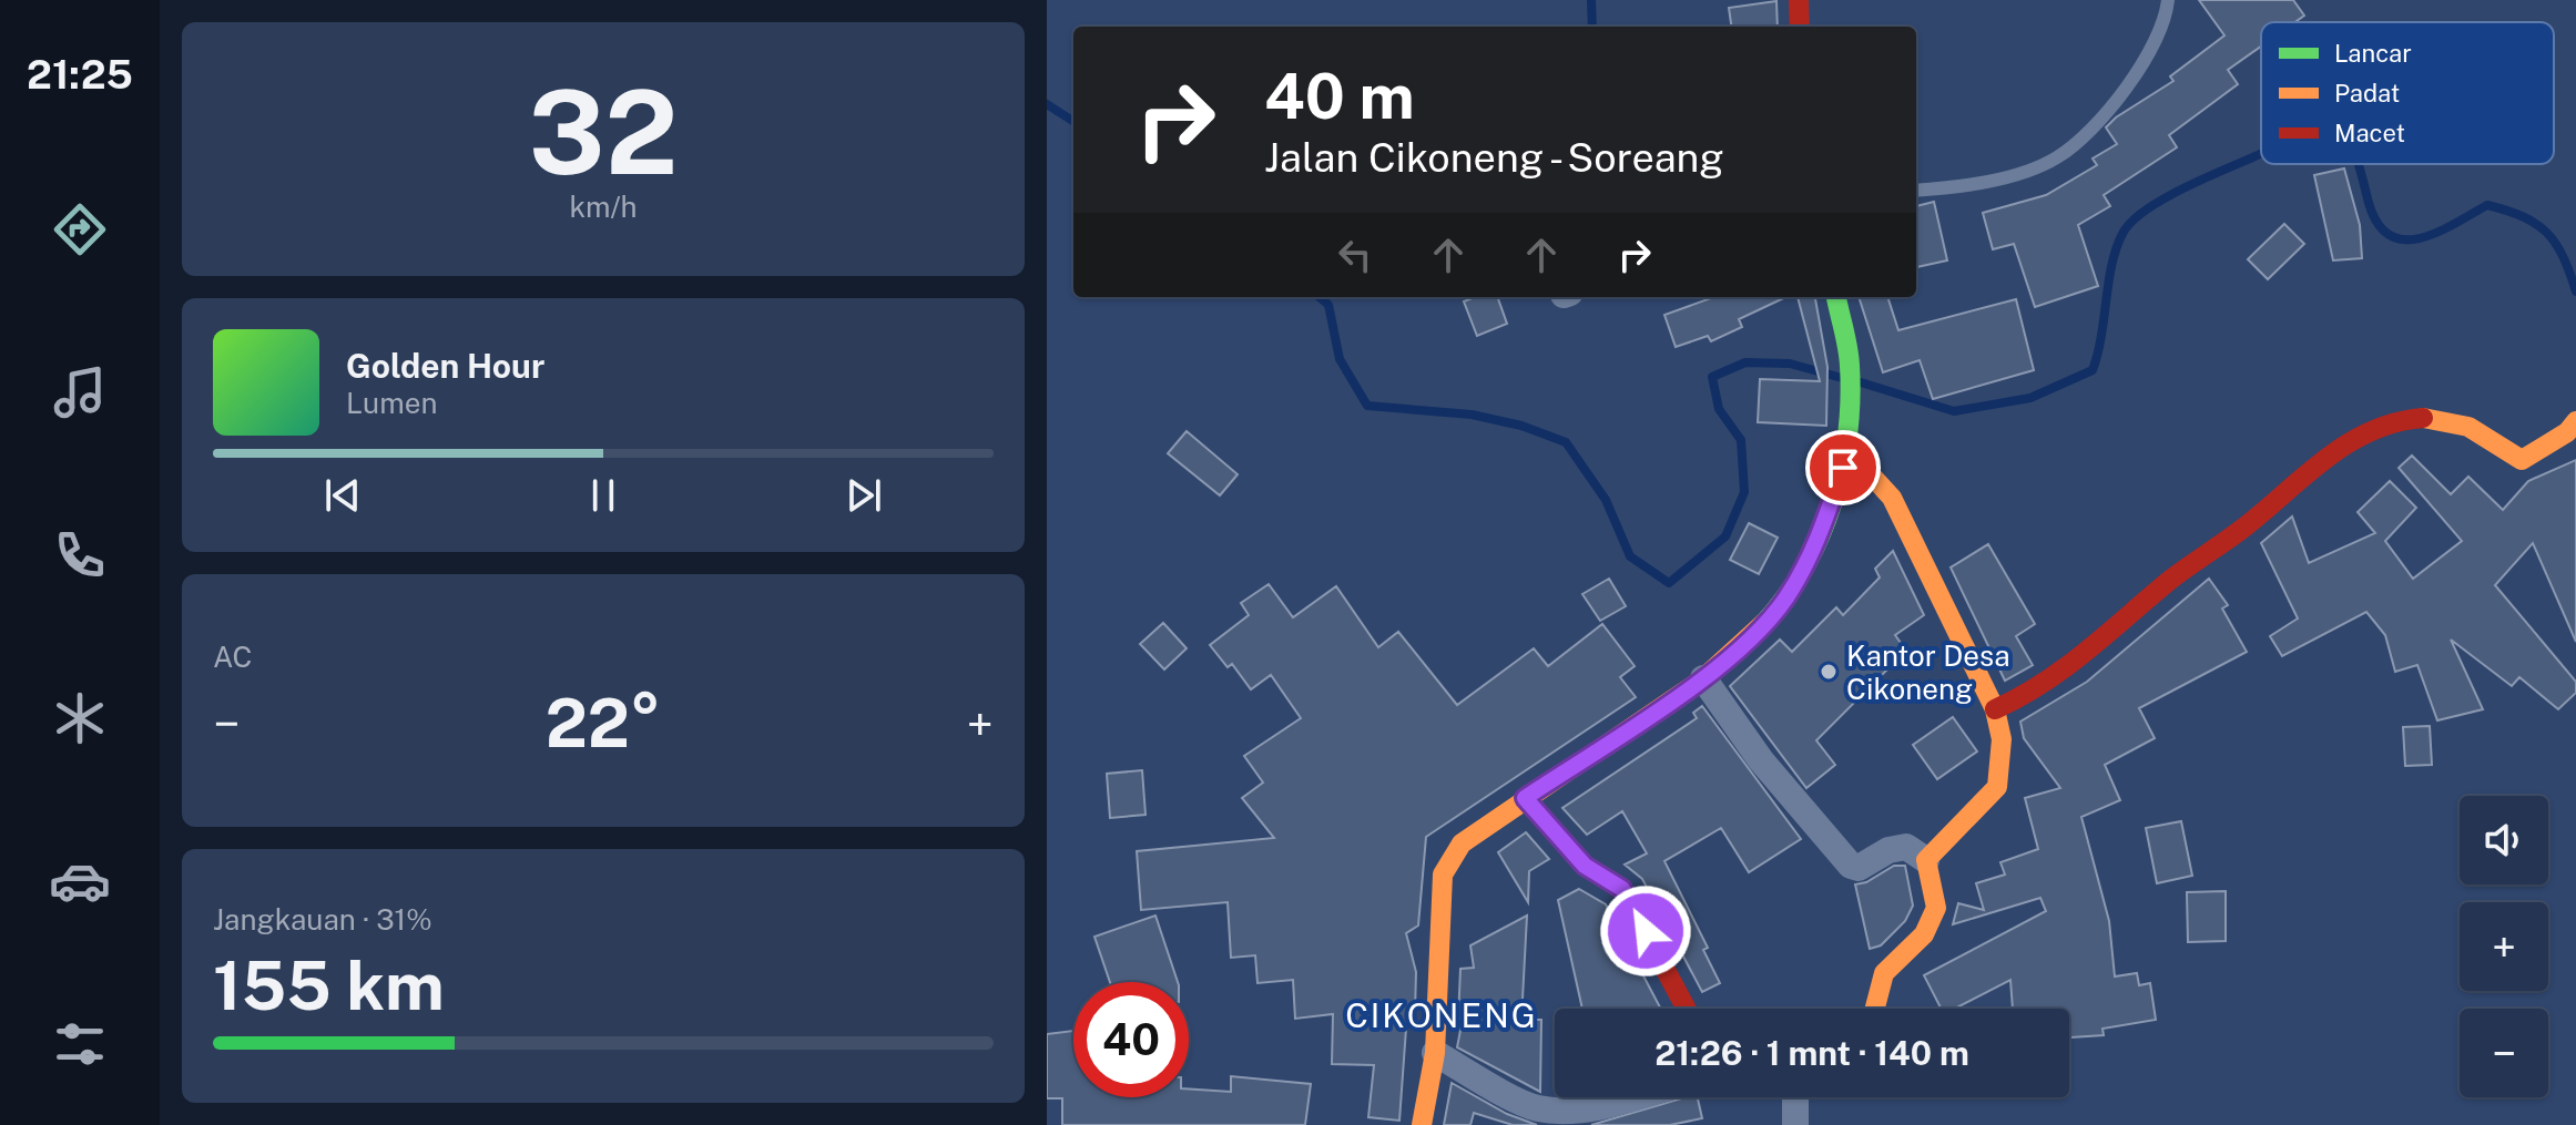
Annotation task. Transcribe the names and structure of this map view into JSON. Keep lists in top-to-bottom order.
{
  "districts": ["CIKONENG"],
  "places": ["Kantor Desa Cikoneng"],
  "legend": ["Lancar", "Padat", "Macet"],
  "page": {
    "tabs": "21:25",
    "tile": [
      ["32", "km/h"],
      "AC",
      ["Jangkauan · 31%", "155 km"]
    ],
    "turn": ["40 m", "Jalan Cikoneng - Soreang"],
    "song": ["Golden Hour", "Lumen"],
    "heat": ["−", "22°", "+"],
    "map_buttons": ["+", "−"],
    "limit": "40",
    "trip": "21:26 · 1 mnt · 140 m"
  }
}
